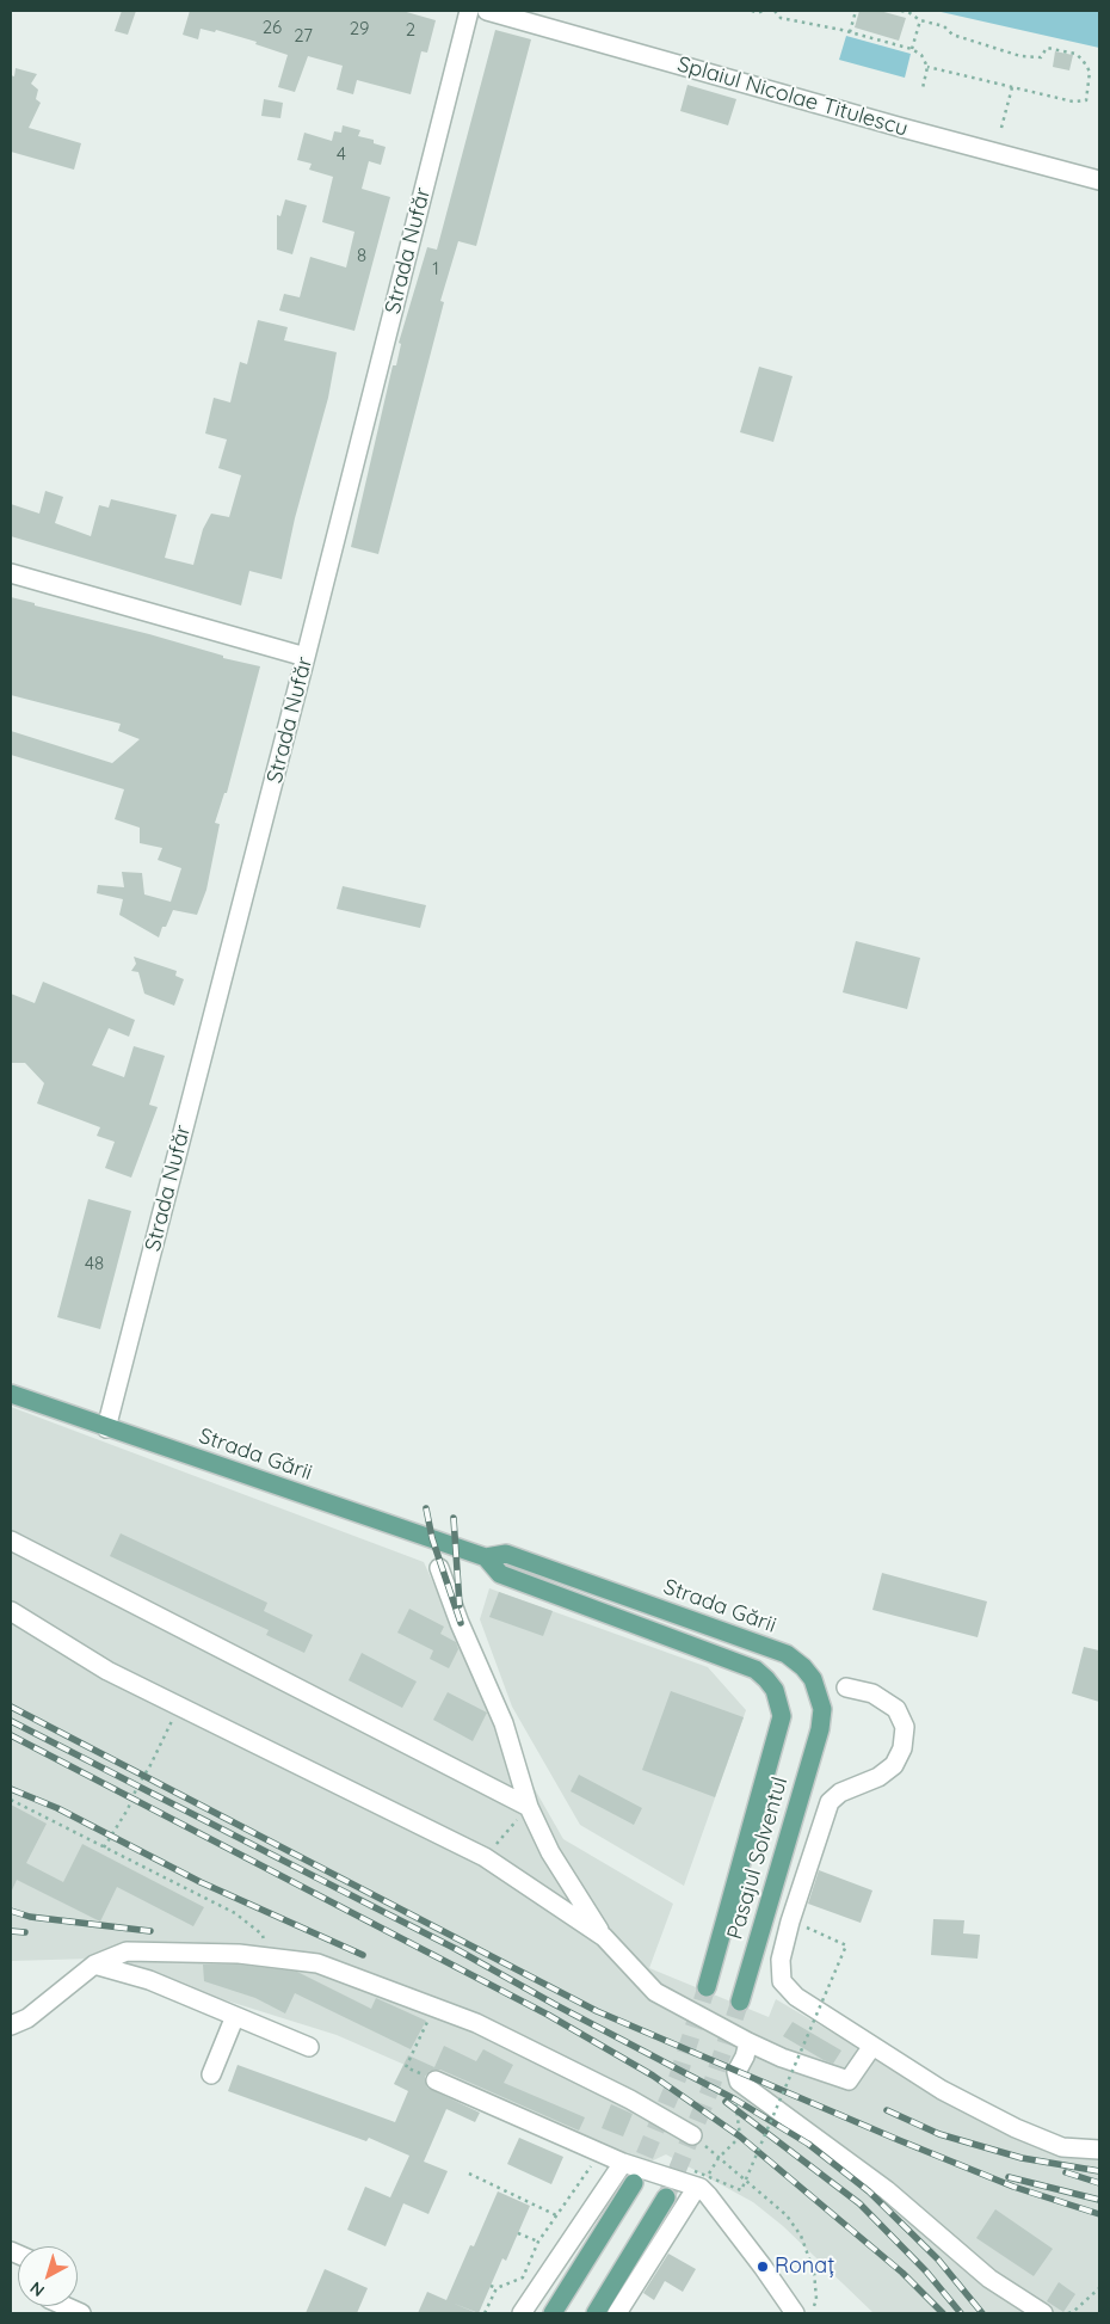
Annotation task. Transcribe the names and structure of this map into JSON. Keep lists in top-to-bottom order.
{
  "streets": {
    "main road": ["Strada Gării", "Pasajul Solventul"],
    "street": ["Splaiul Nicolae Titulescu", "Strada Nufăr"]
  },
  "crossings": [
    ["Strada Nufăr", "Strada Gării"],
    ["Strada Gării", "Pasajul Solventul"]
  ],
  "places": ["Ronaț"],
  "house_numbers": [
    "26",
    "29",
    "2",
    "27",
    "4",
    "8",
    "1",
    "48"
  ],
  "north": "bottom left"
}
